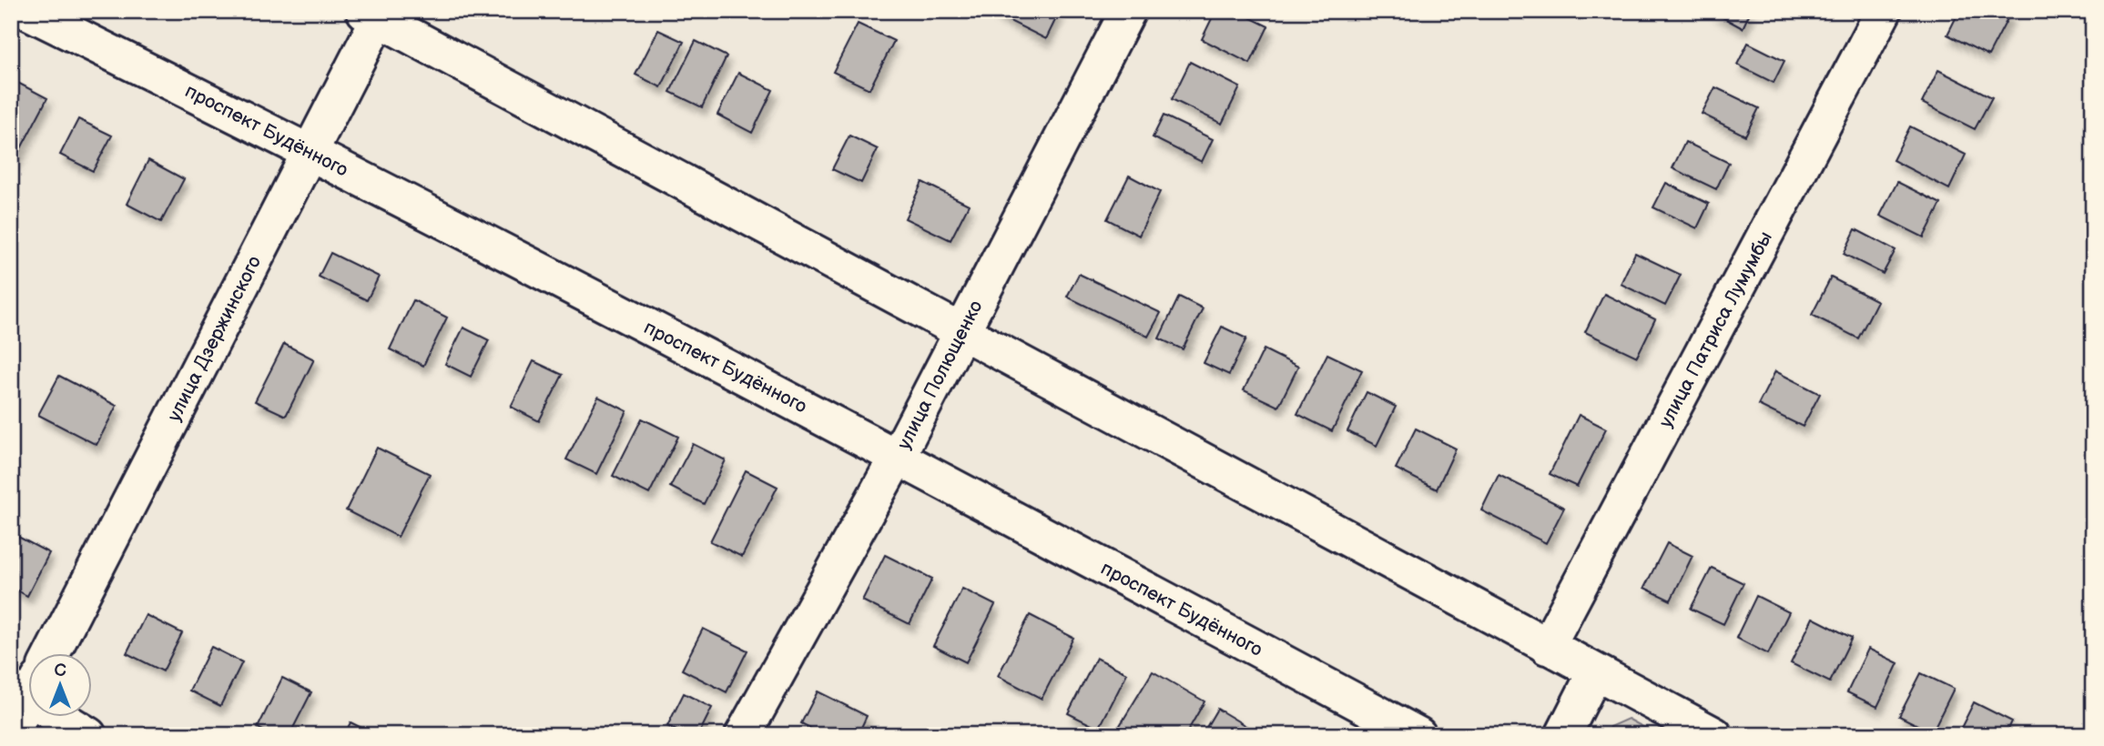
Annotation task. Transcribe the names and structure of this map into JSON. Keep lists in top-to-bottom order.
{
  "streets": {
    "main road": [
      "проспект Будённого",
      "улица Патриса Лумумбы",
      "улица Дзержинского",
      "улица Полющенко"
    ]
  },
  "crossings": [
    ["проспект Будённого", "улица Дзержинского"],
    ["проспект Будённого", "улица Полющенко"]
  ],
  "north": "top"
}
